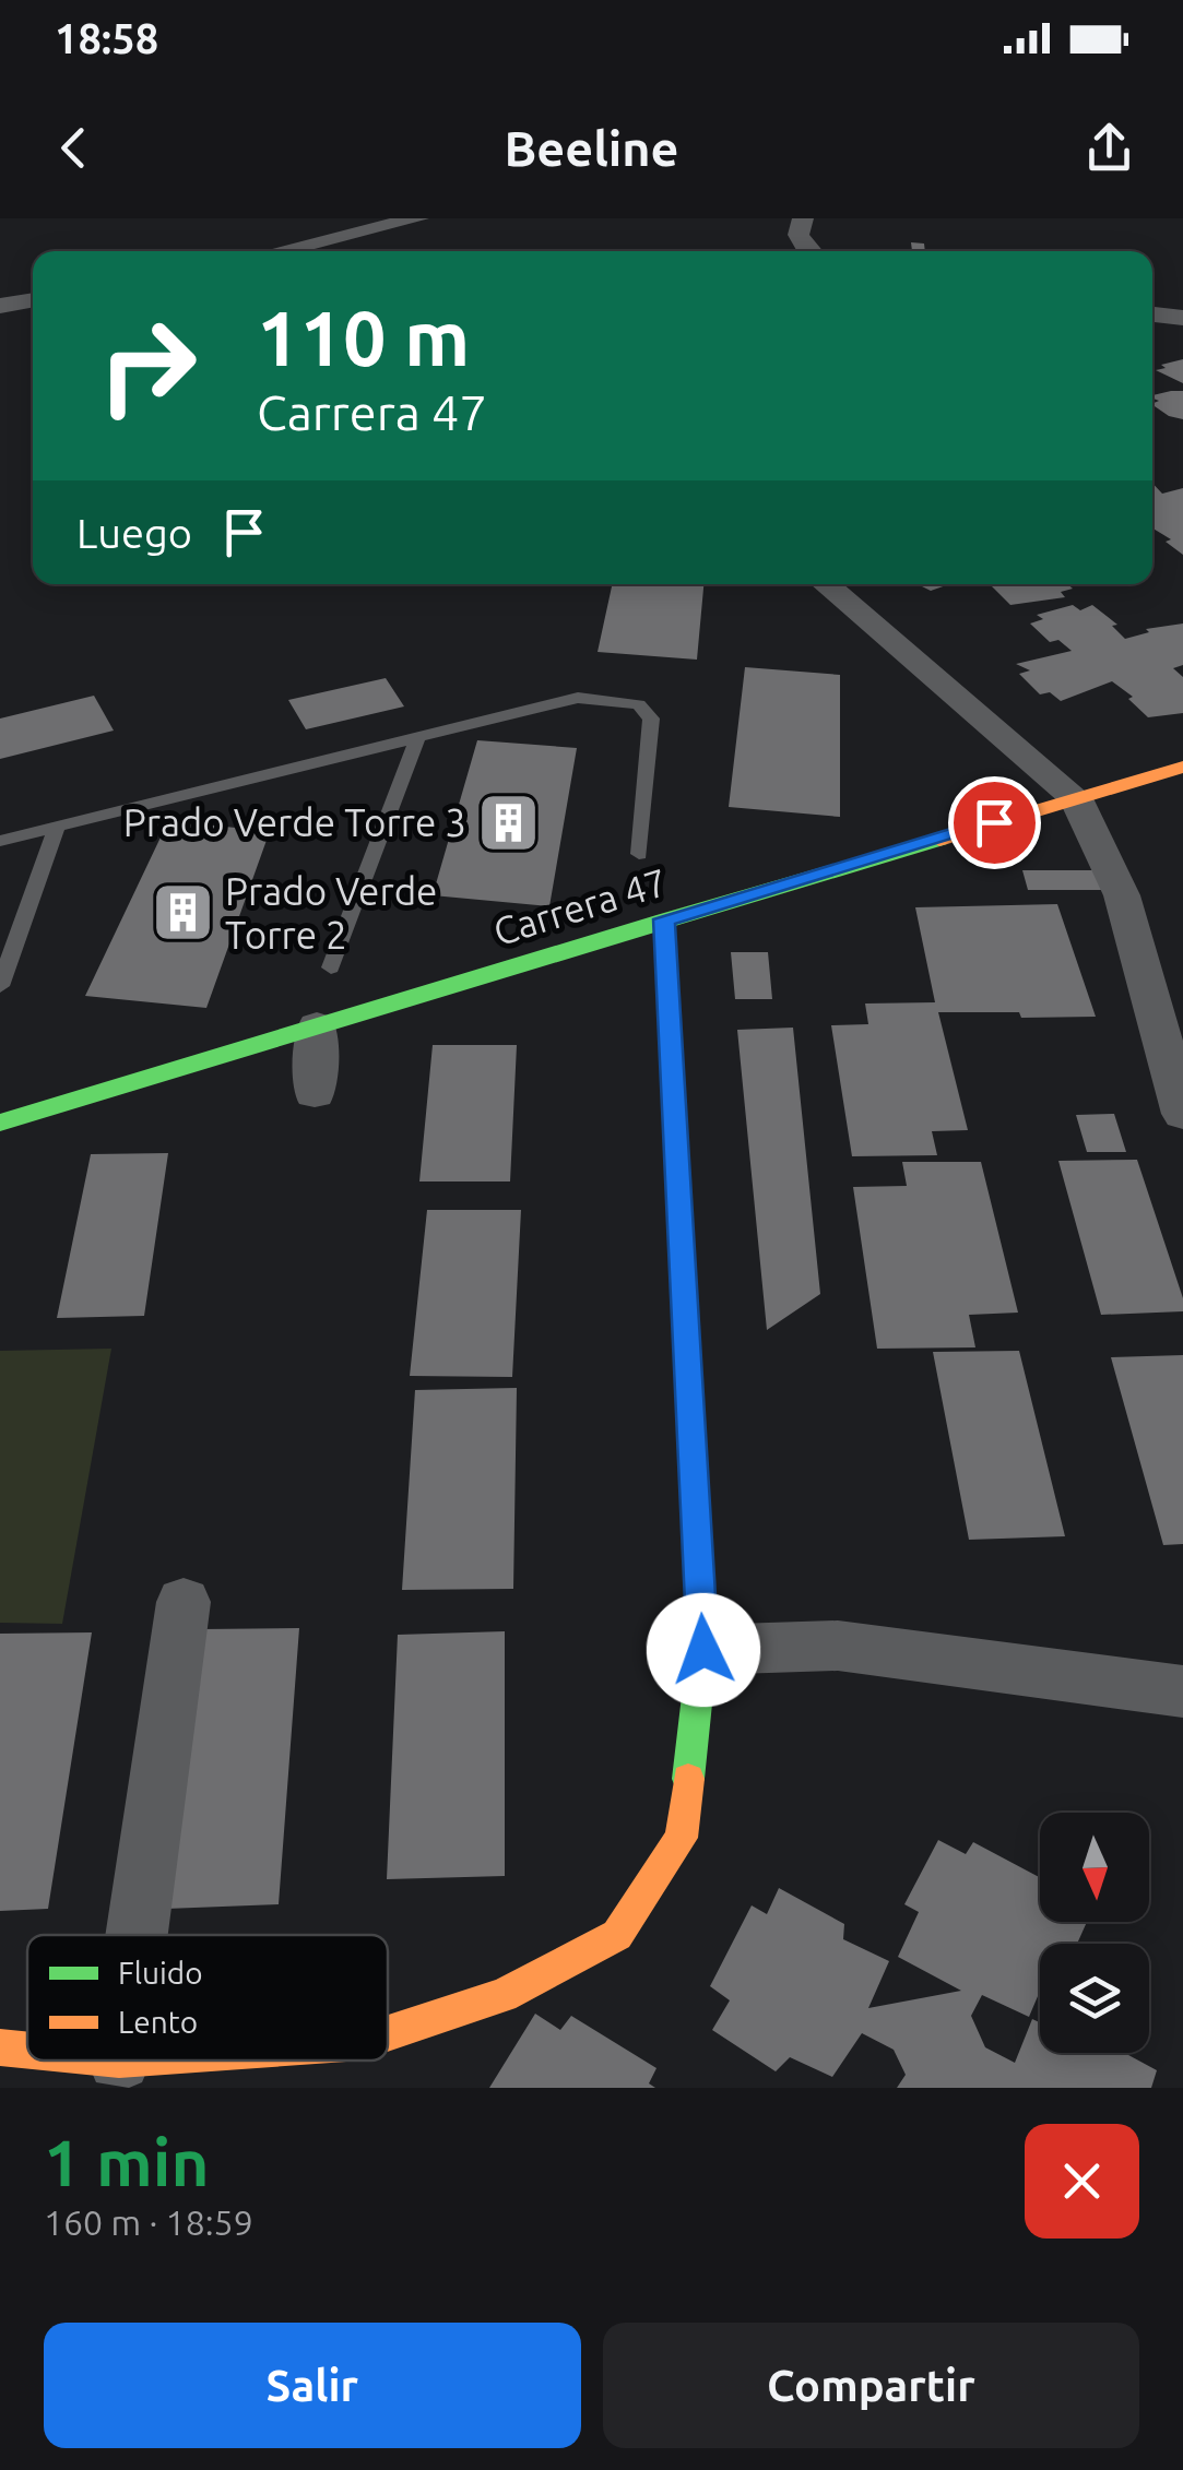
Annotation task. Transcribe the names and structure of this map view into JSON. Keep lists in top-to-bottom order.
{
  "streets": {
    "street": ["Carrera 47"]
  },
  "places": {
    "building": ["Prado Verde Torre 3", "Prado Verde Torre 2"]
  },
  "legend": ["Fluido", "Lento"],
  "north": "bottom",
  "page": {
    "status": "18:58",
    "header": "Beeline",
    "turn": ["110 m", "Carrera 47"],
    "then": "Luego",
    "heading": ["1 min", "160 m · 18:59"],
    "buttons": ["Salir", "Compartir"]
  }
}
